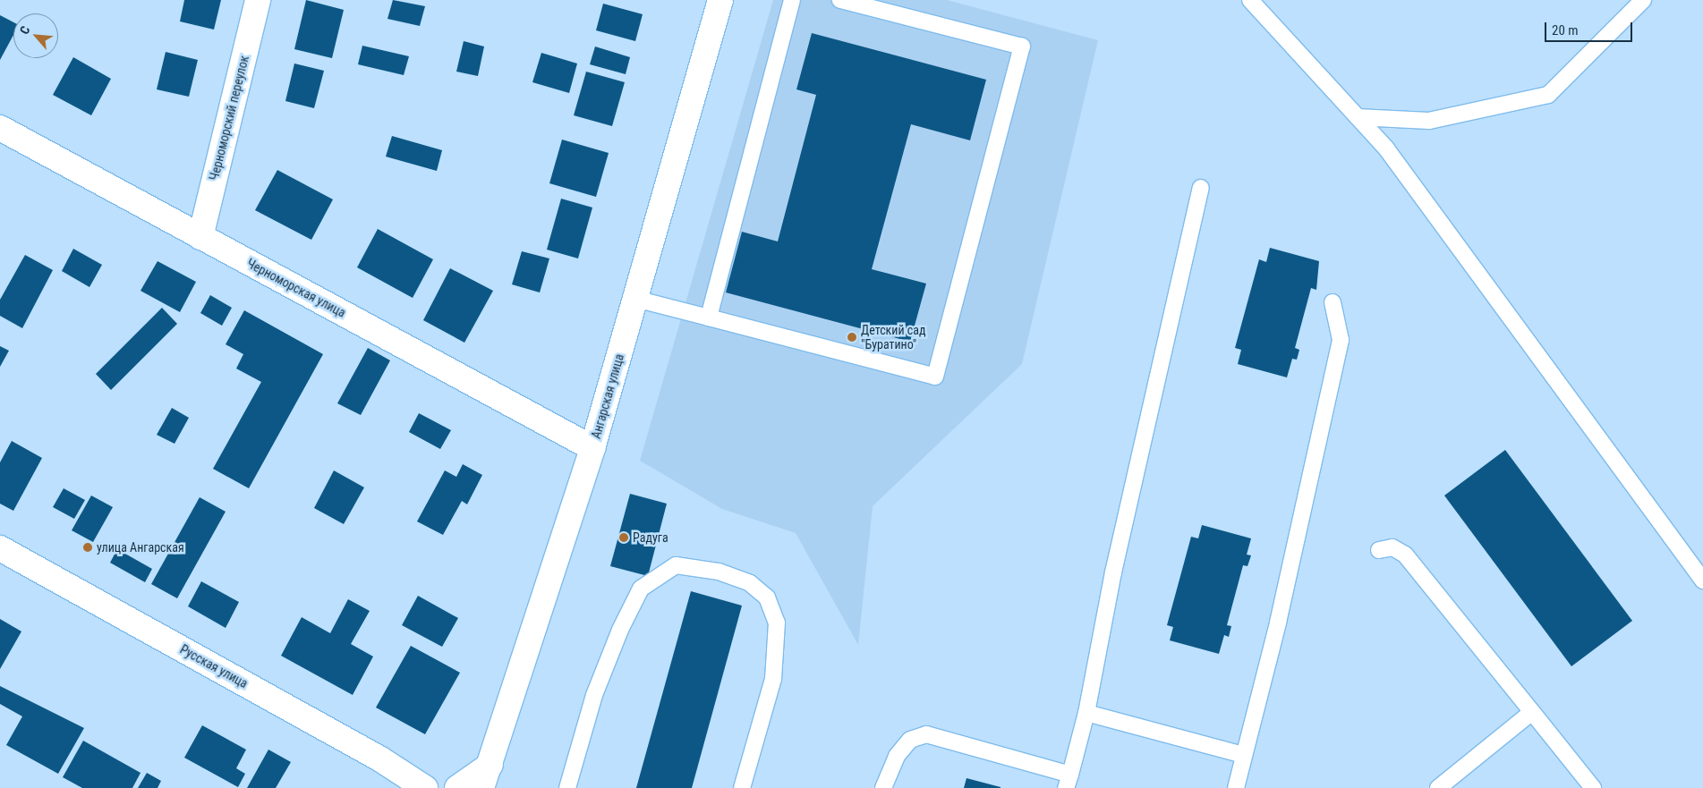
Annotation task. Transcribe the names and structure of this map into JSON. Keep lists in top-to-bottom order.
{
  "streets": {
    "main road": [
      "Черноморский переулок",
      "Черноморская улица",
      "Ангарская улица",
      "Русская улица"
    ]
  },
  "crossings": [
    ["Черноморский переулок", "Черноморская улица"],
    ["Черноморская улица", "Ангарская улица"]
  ],
  "places": ["Детский сад \"Буратино\"", "Радуга", "улица Ангарская"],
  "scale_bar": "20 m",
  "north": "top left"
}
